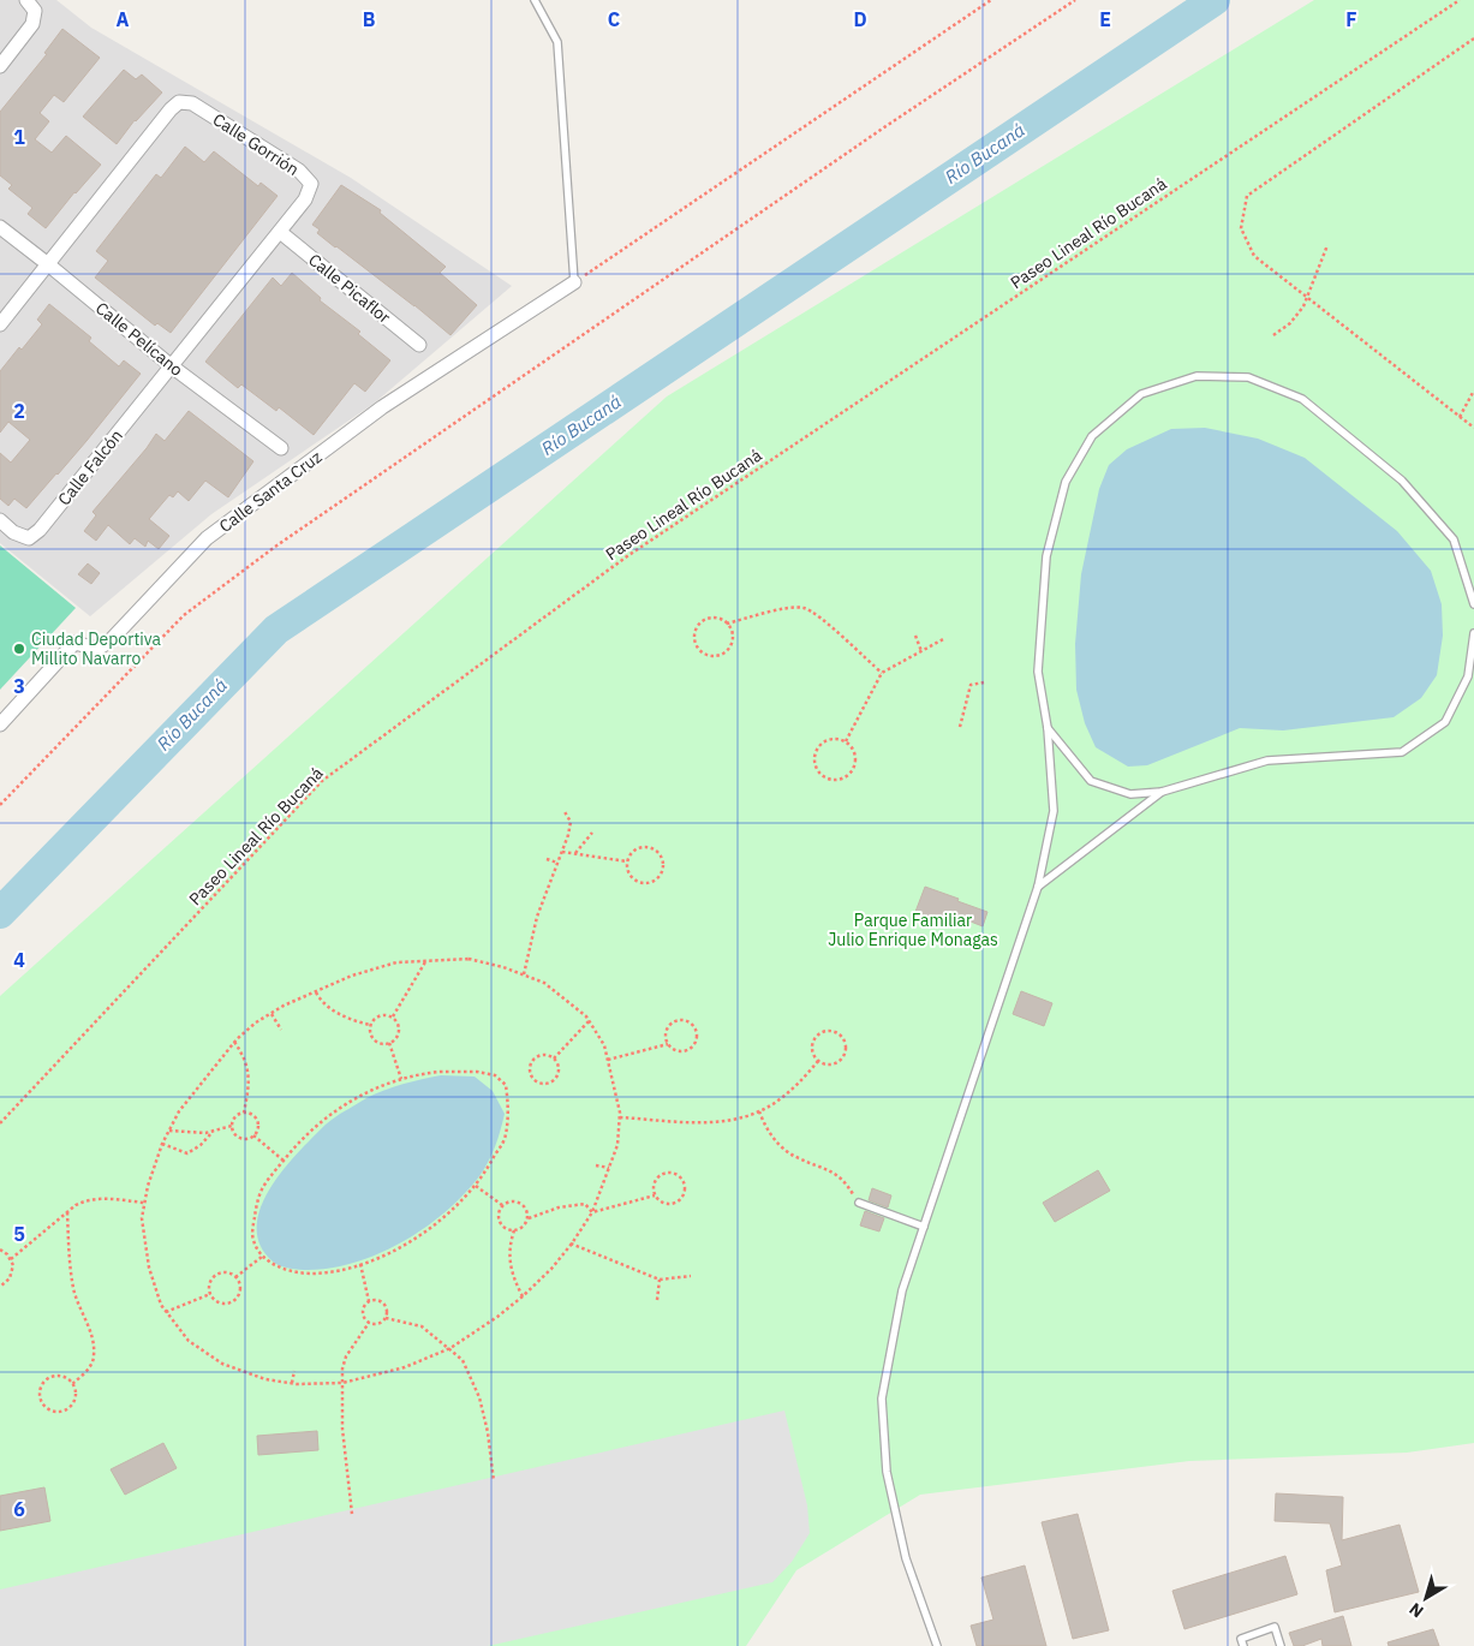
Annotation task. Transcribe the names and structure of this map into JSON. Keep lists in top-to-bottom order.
{
  "streets": {
    "street": [
      "Calle Gorrión",
      "Calle Picaflor",
      "Calle Pelícano",
      "Calle Falcón",
      "Calle Santa Cruz"
    ],
    "path": ["Paseo Lineal Río Bucaná"]
  },
  "crossings": [
    ["Calle Gorrión", "Calle Picaflor"],
    ["Calle Gorrión", "Calle Pelícano"],
    ["Calle Gorrión", "Calle Falcón"],
    ["Calle Pelícano", "Calle Falcón"]
  ],
  "water": ["Río Bucaná"],
  "parks": ["Parque Familiar Julio Enrique Monagas"],
  "places": ["Ciudad Deportiva Millito Navarro"],
  "north": "bottom left",
  "grid": {
    "columns": [
      "A",
      "B",
      "C",
      "D",
      "E",
      "F"
    ],
    "rows": [
      "1",
      "2",
      "3",
      "4",
      "5",
      "6"
    ]
  }
}
